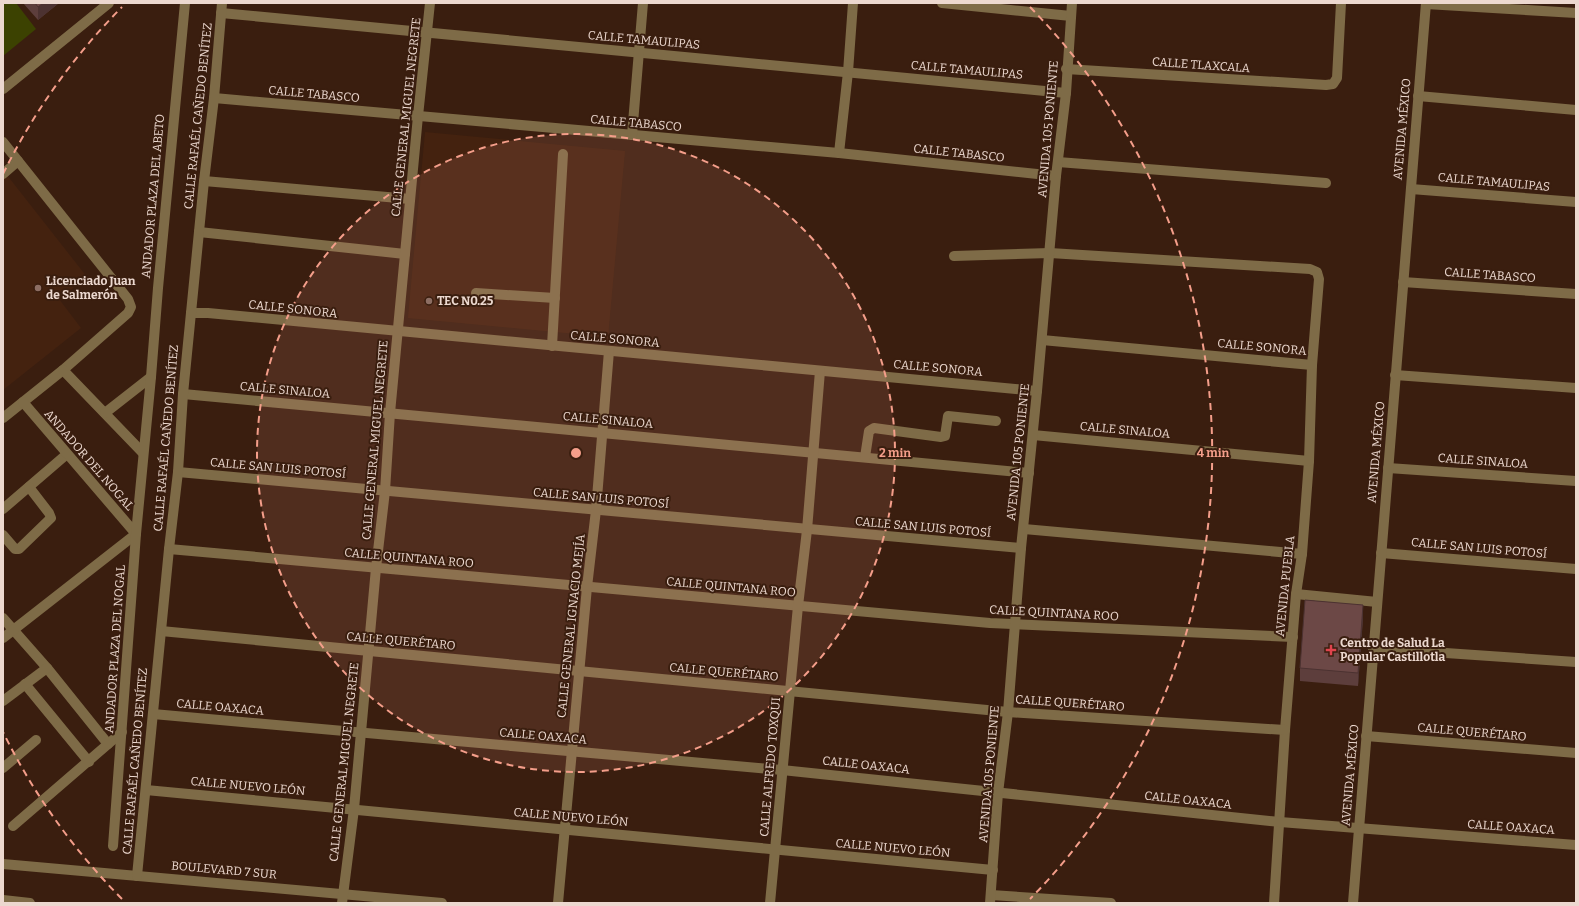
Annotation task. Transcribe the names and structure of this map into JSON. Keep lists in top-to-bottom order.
{
  "streets": {
    "street": [
      "CALLE TAMAULIPAS",
      "CALLE TLAXCALA",
      "CALLE TABASCO",
      "CALLE RAFAÉL CAÑEDO BENÍTEZ",
      "CALLE GENERAL MIGUEL NEGRETE",
      "AVENIDA 105 PONIENTE",
      "AVENIDA MÉXICO",
      "ANDADOR PLAZA DEL ABETO",
      "CALLE SONORA",
      "CALLE SINALOA",
      "ANDADOR DEL NOGAL",
      "CALLE SAN LUIS POTOSÍ",
      "CALLE QUINTANA ROO",
      "AVENIDA PUEBLA",
      "CALLE GENERAL IGNACIO MEJÍA",
      "CALLE QUERÉTARO",
      "ANDADOR PLAZA DEL NOGAL",
      "CALLE OAXACA",
      "CALLE ALFREDO TOXQUI",
      "CALLE NUEVO LEÓN",
      "BOULEVARD 7 SUR"
    ]
  },
  "crossings": [
    ["CALLE TAMAULIPAS", "CALLE RAFAÉL CAÑEDO BENÍTEZ"],
    ["CALLE TAMAULIPAS", "CALLE GENERAL MIGUEL NEGRETE"],
    ["CALLE TAMAULIPAS", "AVENIDA 105 PONIENTE"],
    ["CALLE TAMAULIPAS", "AVENIDA MÉXICO"],
    ["CALLE TLAXCALA", "AVENIDA 105 PONIENTE"],
    ["CALLE TABASCO", "CALLE RAFAÉL CAÑEDO BENÍTEZ"],
    ["CALLE TABASCO", "CALLE GENERAL MIGUEL NEGRETE"],
    ["CALLE TABASCO", "AVENIDA 105 PONIENTE"],
    ["CALLE TABASCO", "AVENIDA MÉXICO"],
    ["CALLE RAFAÉL CAÑEDO BENÍTEZ", "CALLE SONORA"],
    ["CALLE RAFAÉL CAÑEDO BENÍTEZ", "CALLE SINALOA"],
    ["CALLE RAFAÉL CAÑEDO BENÍTEZ", "CALLE SAN LUIS POTOSÍ"],
    ["CALLE RAFAÉL CAÑEDO BENÍTEZ", "CALLE QUINTANA ROO"],
    ["CALLE RAFAÉL CAÑEDO BENÍTEZ", "CALLE QUERÉTARO"],
    ["CALLE RAFAÉL CAÑEDO BENÍTEZ", "CALLE OAXACA"],
    ["CALLE RAFAÉL CAÑEDO BENÍTEZ", "CALLE NUEVO LEÓN"],
    ["CALLE RAFAÉL CAÑEDO BENÍTEZ", "BOULEVARD 7 SUR"],
    ["CALLE GENERAL MIGUEL NEGRETE", "CALLE SONORA"],
    ["CALLE GENERAL MIGUEL NEGRETE", "CALLE SINALOA"],
    ["CALLE GENERAL MIGUEL NEGRETE", "CALLE SAN LUIS POTOSÍ"],
    ["CALLE GENERAL MIGUEL NEGRETE", "CALLE QUINTANA ROO"],
    ["CALLE GENERAL MIGUEL NEGRETE", "CALLE QUERÉTARO"],
    ["CALLE GENERAL MIGUEL NEGRETE", "CALLE OAXACA"],
    ["CALLE GENERAL MIGUEL NEGRETE", "CALLE NUEVO LEÓN"],
    ["CALLE GENERAL MIGUEL NEGRETE", "BOULEVARD 7 SUR"],
    ["AVENIDA 105 PONIENTE", "CALLE SONORA"],
    ["AVENIDA 105 PONIENTE", "CALLE SINALOA"],
    ["AVENIDA 105 PONIENTE", "CALLE SAN LUIS POTOSÍ"],
    ["AVENIDA 105 PONIENTE", "CALLE QUINTANA ROO"],
    ["AVENIDA 105 PONIENTE", "AVENIDA PUEBLA"],
    ["AVENIDA 105 PONIENTE", "CALLE QUERÉTARO"],
    ["AVENIDA 105 PONIENTE", "CALLE OAXACA"],
    ["AVENIDA 105 PONIENTE", "CALLE NUEVO LEÓN"],
    ["AVENIDA MÉXICO", "CALLE SINALOA"],
    ["AVENIDA MÉXICO", "CALLE SAN LUIS POTOSÍ"],
    ["AVENIDA MÉXICO", "CALLE QUERÉTARO"],
    ["AVENIDA MÉXICO", "CALLE OAXACA"],
    ["ANDADOR PLAZA DEL ABETO", "ANDADOR PLAZA DEL NOGAL"],
    ["CALLE SONORA", "AVENIDA PUEBLA"],
    ["CALLE SONORA", "CALLE GENERAL IGNACIO MEJÍA"],
    ["CALLE SONORA", "CALLE ALFREDO TOXQUI"],
    ["CALLE SINALOA", "AVENIDA PUEBLA"],
    ["CALLE SINALOA", "CALLE GENERAL IGNACIO MEJÍA"],
    ["CALLE SINALOA", "CALLE ALFREDO TOXQUI"],
    ["ANDADOR DEL NOGAL", "ANDADOR PLAZA DEL NOGAL"],
    ["CALLE SAN LUIS POTOSÍ", "CALLE GENERAL IGNACIO MEJÍA"],
    ["CALLE SAN LUIS POTOSÍ", "CALLE ALFREDO TOXQUI"],
    ["CALLE QUINTANA ROO", "AVENIDA PUEBLA"],
    ["CALLE QUINTANA ROO", "CALLE GENERAL IGNACIO MEJÍA"],
    ["CALLE QUINTANA ROO", "CALLE ALFREDO TOXQUI"],
    ["AVENIDA PUEBLA", "CALLE QUERÉTARO"],
    ["AVENIDA PUEBLA", "CALLE OAXACA"],
    ["CALLE GENERAL IGNACIO MEJÍA", "CALLE QUERÉTARO"],
    ["CALLE GENERAL IGNACIO MEJÍA", "CALLE OAXACA"],
    ["CALLE GENERAL IGNACIO MEJÍA", "CALLE NUEVO LEÓN"],
    ["CALLE QUERÉTARO", "CALLE ALFREDO TOXQUI"],
    ["CALLE OAXACA", "CALLE ALFREDO TOXQUI"],
    ["CALLE ALFREDO TOXQUI", "CALLE NUEVO LEÓN"]
  ],
  "places": {
    "other": ["Licenciado Juan de Salmerón", "TEC N0.25"],
    "health": ["Centro de Salud La Popular Castillotla"]
  },
  "rings": ["2 min", "4 min"]
}
